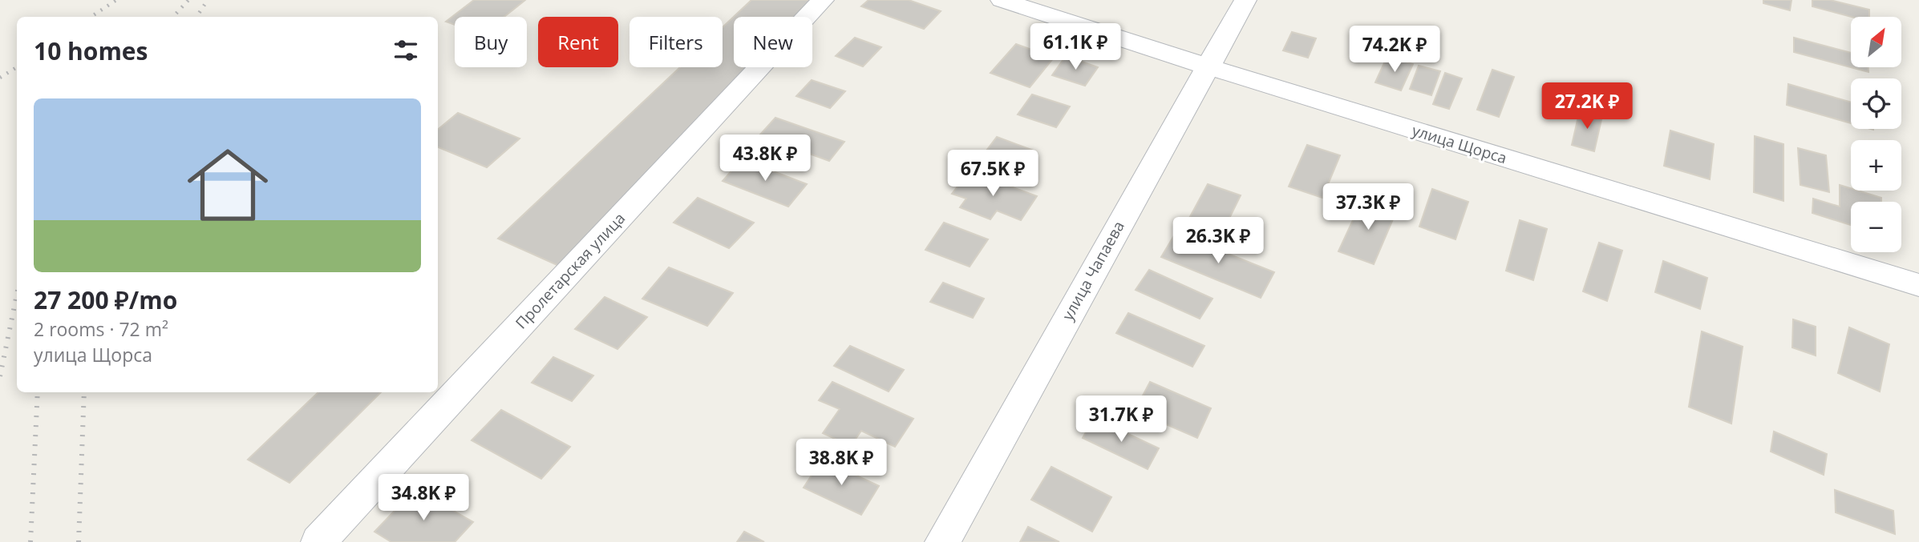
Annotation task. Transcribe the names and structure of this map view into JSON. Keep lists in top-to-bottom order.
{
  "streets": {
    "street": ["улица Щорса", "Пролетарская улица", "улица Чапаева"]
  },
  "crossings": [
    ["улица Щорса", "улица Чапаева"]
  ],
  "north": "top right",
  "page": {
    "map_buttons": ["+", "−"],
    "chip": [
      "Buy",
      "Rent",
      "Filters",
      "New"
    ],
    "heading": "10 homes",
    "price": [
      "61.1K ₽",
      "74.2K ₽",
      "27.2K ₽",
      "43.8K ₽",
      "67.5K ₽",
      "37.3K ₽",
      "26.3K ₽",
      "31.7K ₽",
      "38.8K ₽",
      "34.8K ₽"
    ],
    "list": [
      {
        "name": "27 200 ₽/mo",
        "note": "2 rooms · 72 m² · улица Щорса"
      }
    ]
  }
}
